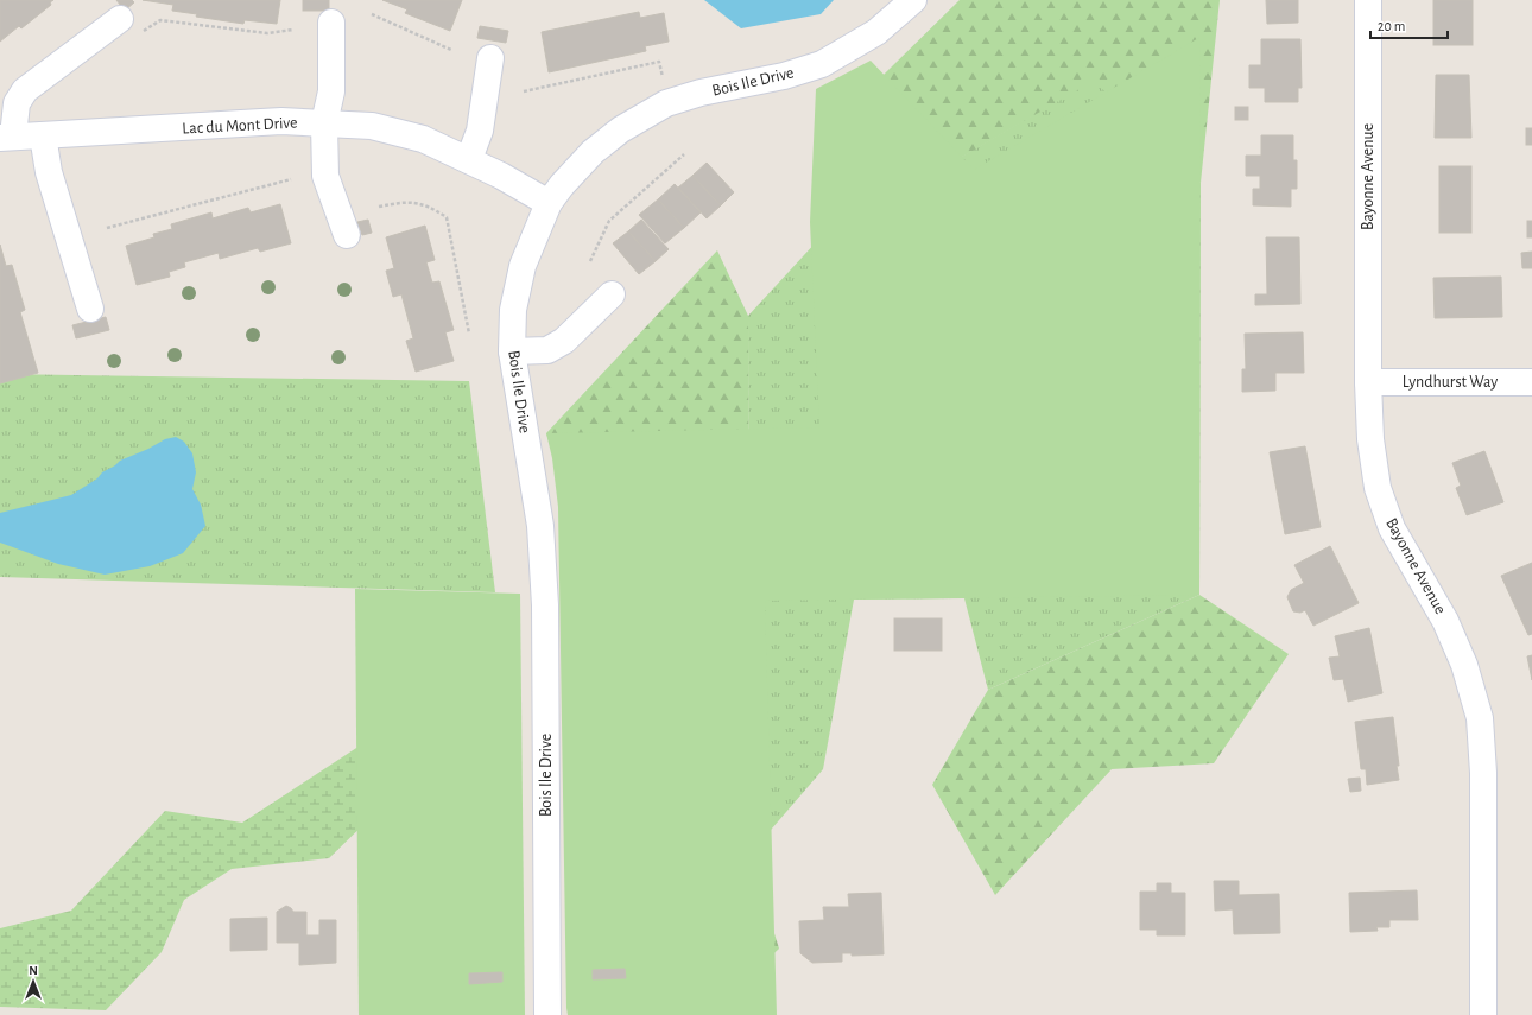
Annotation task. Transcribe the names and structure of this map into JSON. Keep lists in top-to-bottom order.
{
  "streets": {
    "street": [
      "Bois Ile Drive",
      "Lac du Mont Drive",
      "Bayonne Avenue",
      "Lyndhurst Way"
    ]
  },
  "crossings": [
    ["Bois Ile Drive", "Lac du Mont Drive"],
    ["Bayonne Avenue", "Lyndhurst Way"]
  ],
  "scale_bar": "20 m",
  "north": "top"
}
